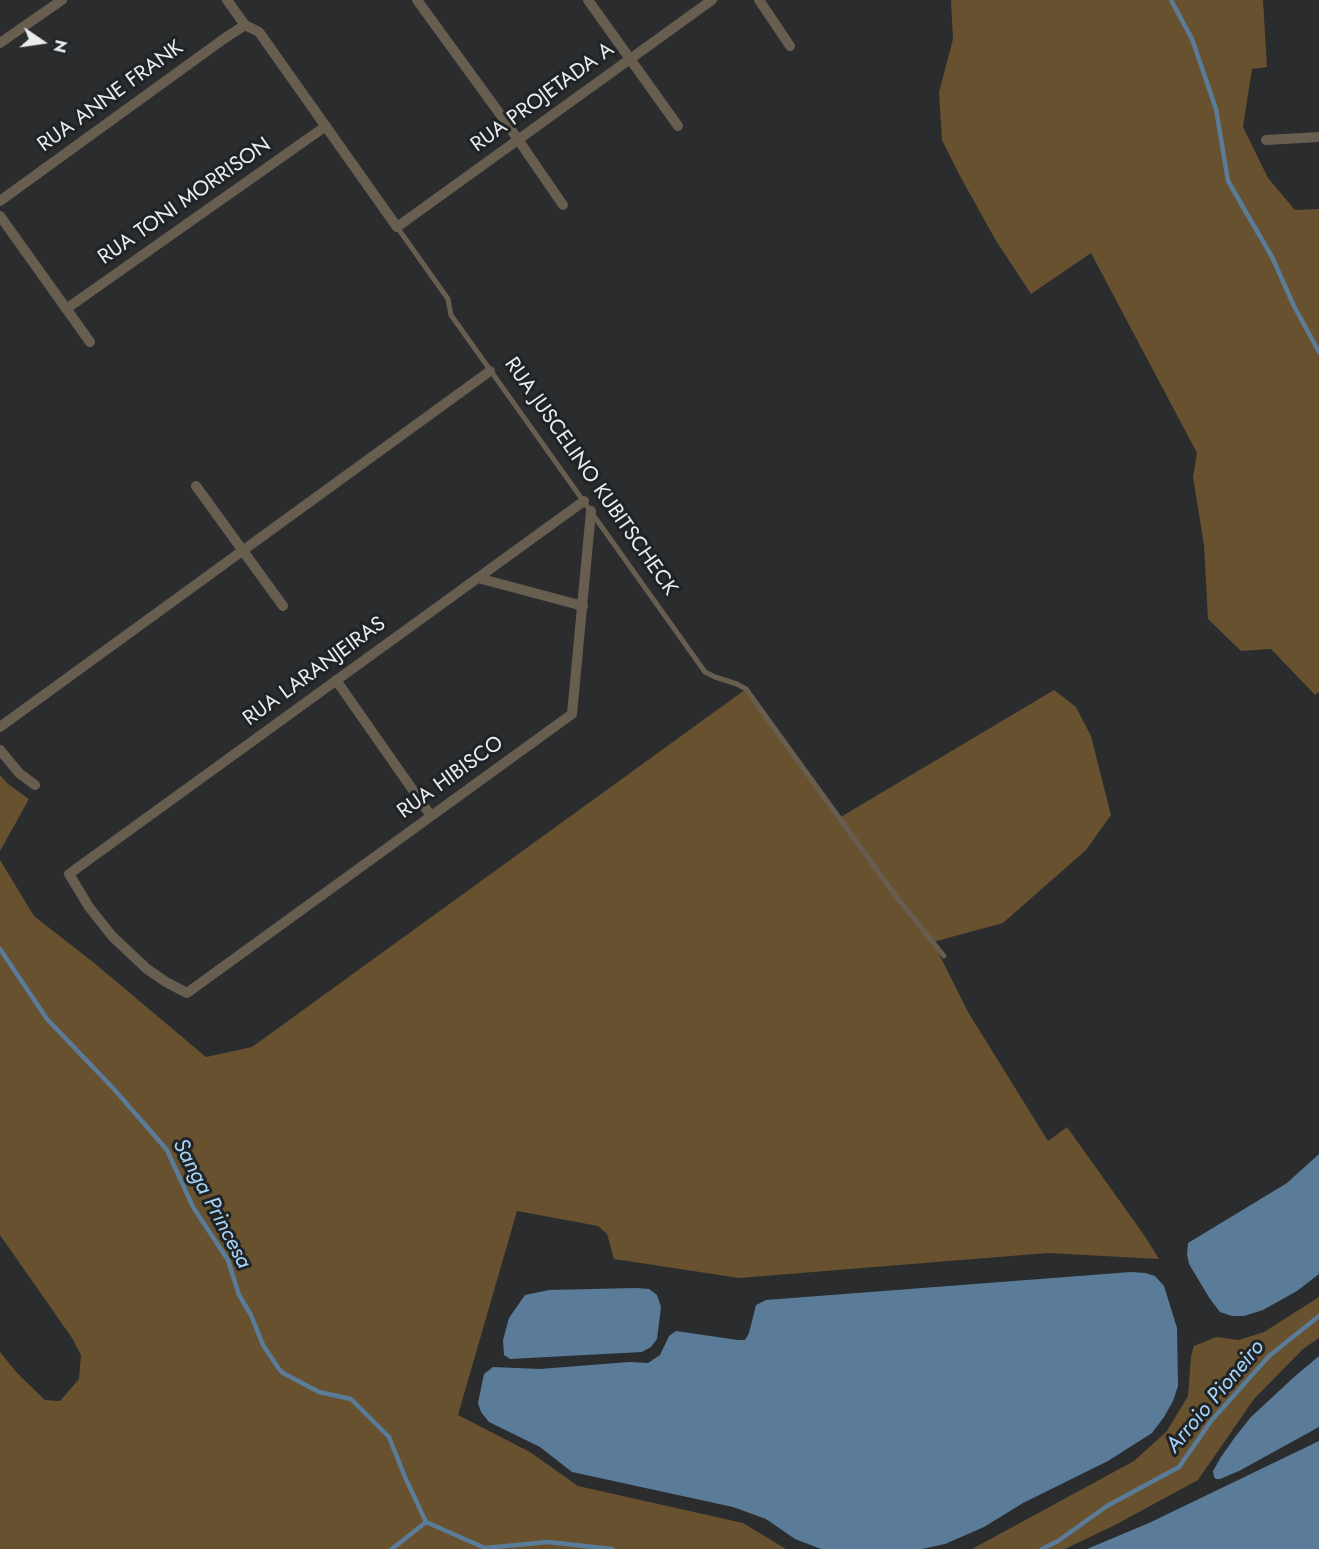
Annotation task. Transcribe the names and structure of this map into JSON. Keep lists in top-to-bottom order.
{
  "streets": {
    "street": [
      "RUA ANNE FRANK",
      "RUA PROJETADA A",
      "RUA TONI MORRISON",
      "RUA JUSCELINO KUBITSCHECK",
      "RUA LARANJEIRAS",
      "RUA HIBISCO"
    ]
  },
  "crossings": [
    ["RUA ANNE FRANK", "RUA JUSCELINO KUBITSCHECK"],
    ["RUA PROJETADA A", "RUA JUSCELINO KUBITSCHECK"],
    ["RUA TONI MORRISON", "RUA JUSCELINO KUBITSCHECK"],
    ["RUA JUSCELINO KUBITSCHECK", "RUA LARANJEIRAS"],
    ["RUA JUSCELINO KUBITSCHECK", "RUA HIBISCO"],
    ["RUA LARANJEIRAS", "RUA HIBISCO"]
  ],
  "water": ["Sanga Princesa", "Arroio Pioneiro"],
  "north": "right"
}
